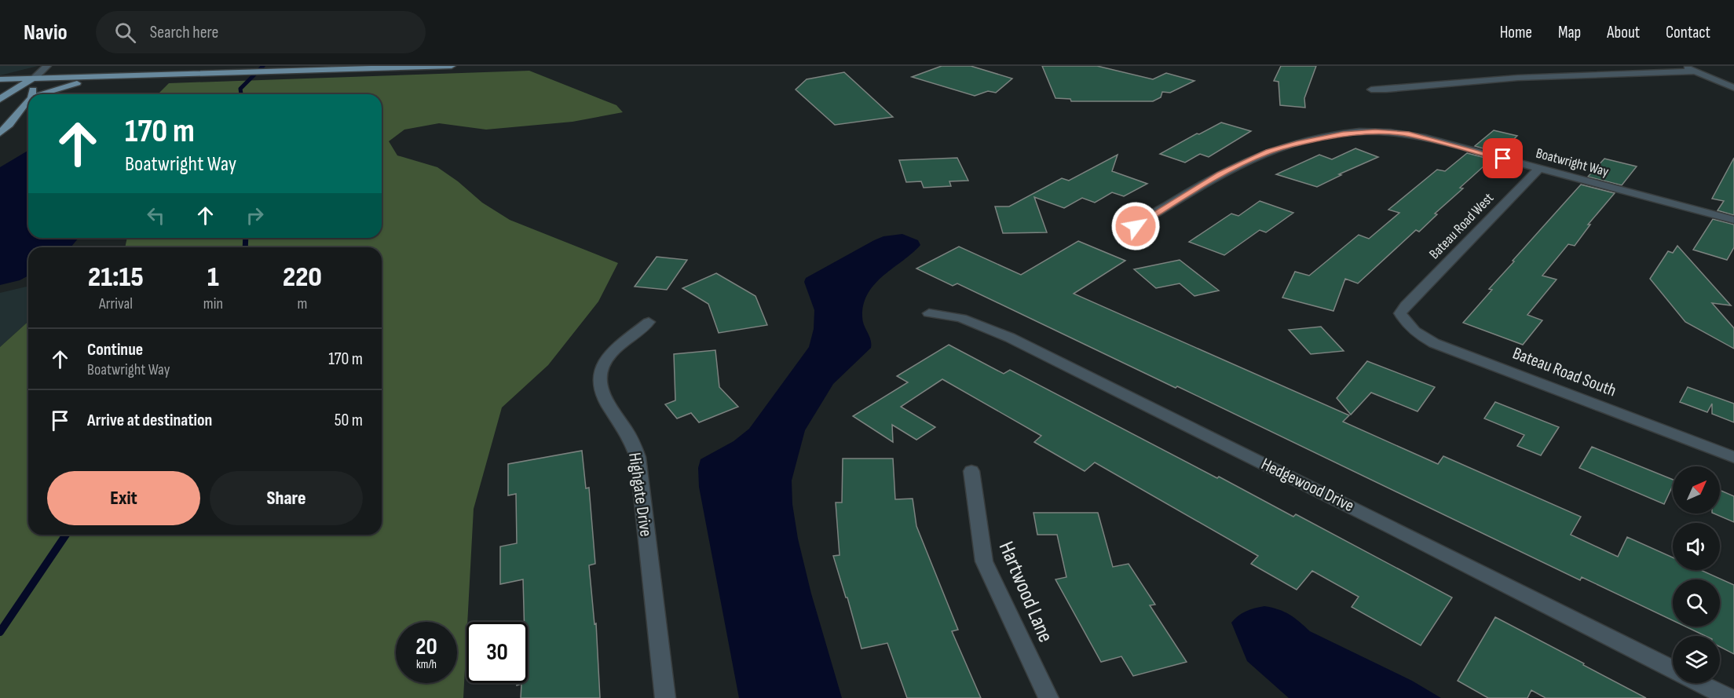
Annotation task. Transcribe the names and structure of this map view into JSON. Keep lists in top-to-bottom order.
{
  "streets": {
    "street": [
      "Boatwright Way",
      "Bateau Road West",
      "Bateau Road South",
      "Hedgewood Drive",
      "Highgate Drive",
      "Hartwood Lane"
    ]
  },
  "crossings": [
    ["Boatwright Way", "Bateau Road West"],
    ["Bateau Road West", "Bateau Road South"]
  ],
  "north": "top right",
  "page": {
    "header": "Navio",
    "search": "Search here",
    "nav": [
      "Home",
      "Map",
      "About",
      "Contact"
    ],
    "turn": ["170 m", "Boatwright Way"],
    "eta": [
      "21:15",
      "Arrival",
      "1",
      "min",
      "220",
      "m"
    ],
    "list": [
      {
        "name": "Continue",
        "note": "Boatwright Way",
        "value": "170 m"
      },
      {
        "name": "Arrive at destination",
        "value": "50 m"
      }
    ],
    "buttons": ["Exit", "Share"],
    "speed": "20 km/h",
    "limit": "30"
  }
}
